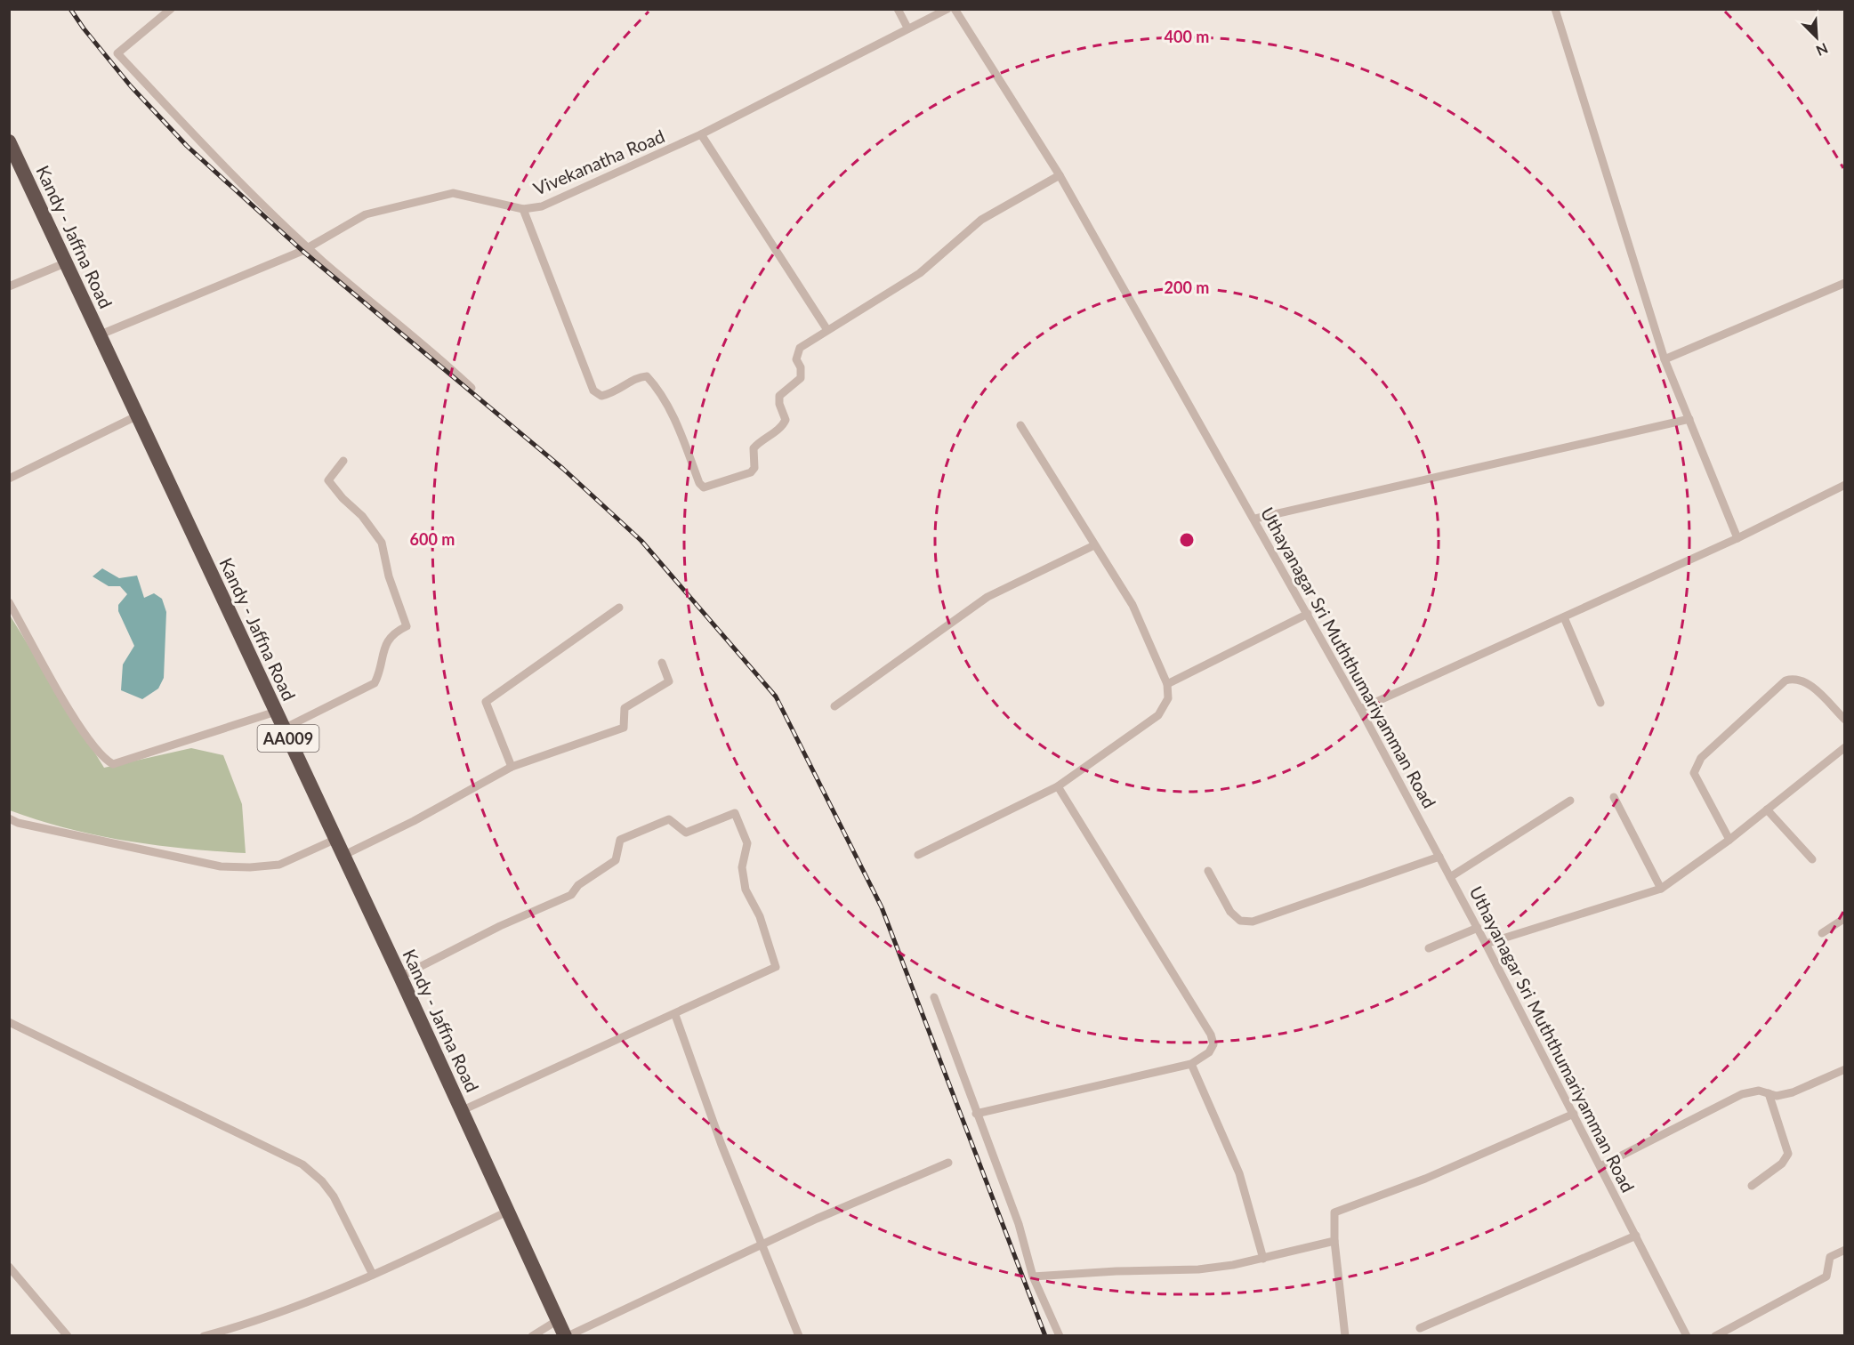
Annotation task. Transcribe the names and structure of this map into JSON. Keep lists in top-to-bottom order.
{
  "streets": {
    "highway": ["Kandy - Jaffna Road", "AA009"],
    "street": ["Vivekanatha Road", "Uthayanagar Sri Muththumariyamman Road"]
  },
  "crossings": [
    ["Vivekanatha Road", "Kandy - Jaffna Road"]
  ],
  "north": "bottom right",
  "rings": ["400 m", "200 m", "600 m"]
}
